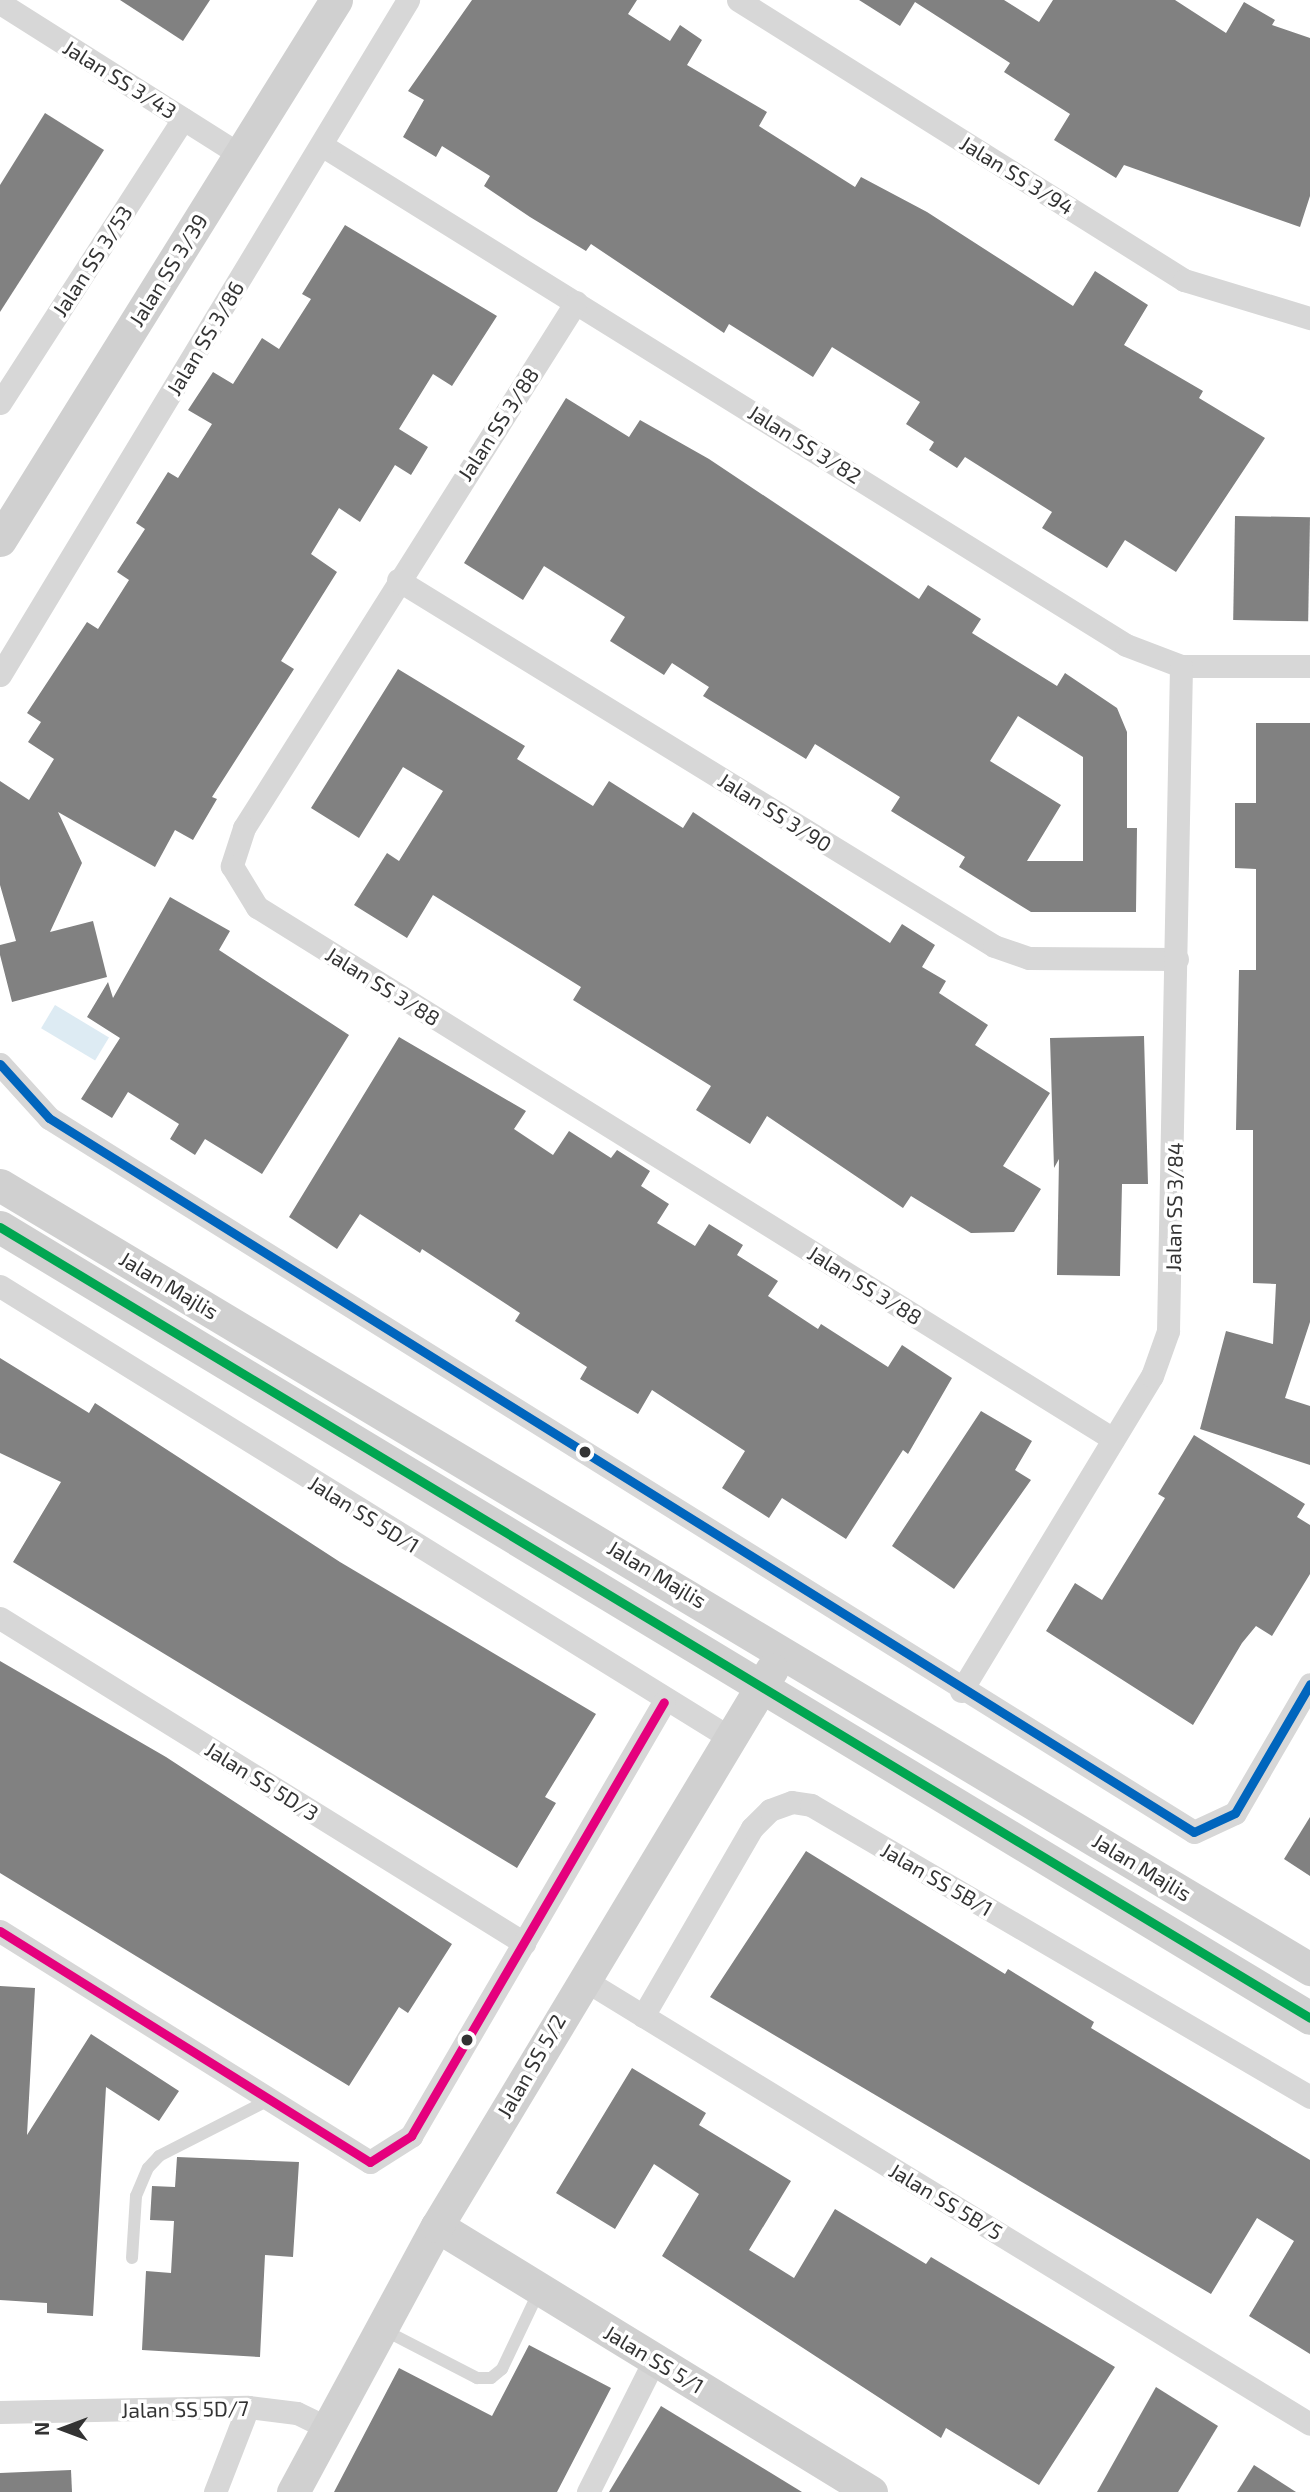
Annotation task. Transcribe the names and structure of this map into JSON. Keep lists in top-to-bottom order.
{
  "streets": {
    "main road": [
      "Jalan SS 3/39",
      "Jalan Majlis",
      "Jalan SS 5/2",
      "Jalan SS 5/1"
    ],
    "street": [
      "Jalan SS 3/43",
      "Jalan SS 3/94",
      "Jalan SS 3/53",
      "Jalan SS 3/86",
      "Jalan SS 3/88",
      "Jalan SS 3/82",
      "Jalan SS 3/90",
      "Jalan SS 3/84",
      "Jalan SS 5D/1",
      "Jalan SS 5D/3",
      "Jalan SS 5B/1",
      "Jalan SS 5B/5",
      "Jalan SS 5D/7"
    ]
  },
  "crossings": [
    ["Jalan SS 3/43", "Jalan SS 3/53"],
    ["Jalan SS 3/43", "Jalan SS 3/39"],
    ["Jalan SS 3/86", "Jalan SS 3/82"],
    ["Jalan SS 3/88", "Jalan SS 3/82"],
    ["Jalan SS 3/88", "Jalan SS 3/90"],
    ["Jalan SS 3/88", "Jalan SS 3/84"],
    ["Jalan SS 3/82", "Jalan SS 3/84"],
    ["Jalan SS 3/90", "Jalan SS 3/84"],
    ["Jalan Majlis", "Jalan SS 5/2"],
    ["Jalan SS 5D/1", "Jalan SS 5/2"],
    ["Jalan SS 5B/1", "Jalan SS 5B/5"],
    ["Jalan SS 5/2", "Jalan SS 5B/5"],
    ["Jalan SS 5/2", "Jalan SS 5/1"],
    ["Jalan SS 5/2", "Jalan SS 5D/7"]
  ],
  "north": "left"
}
